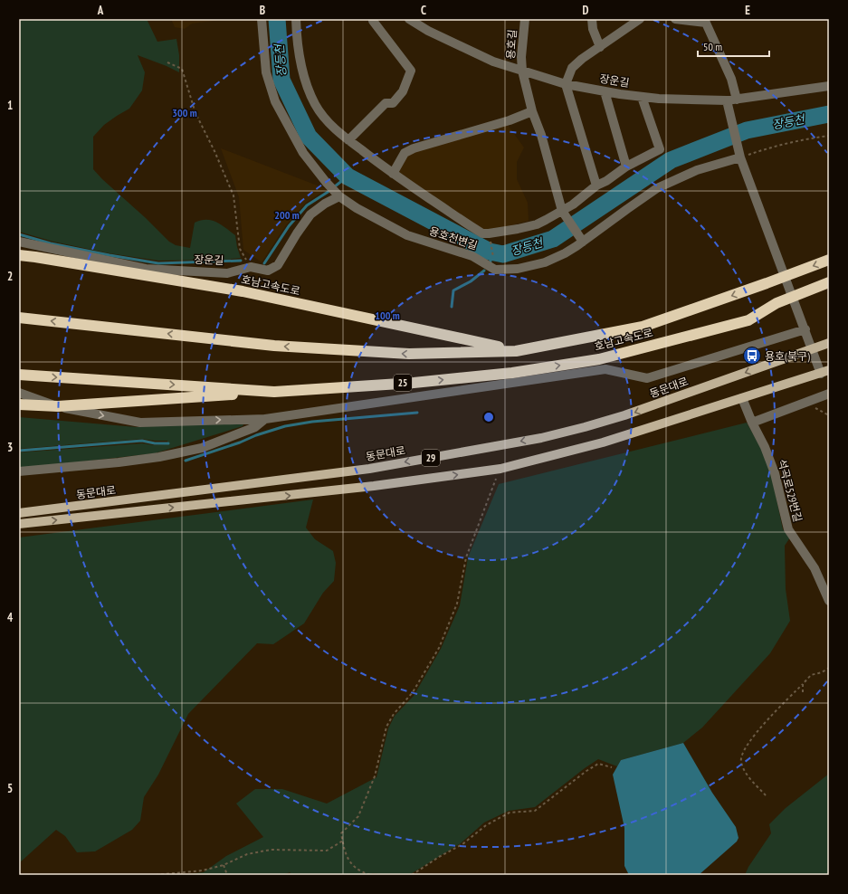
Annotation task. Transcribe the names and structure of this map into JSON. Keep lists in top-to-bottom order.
{
  "streets": {
    "highway": ["호남고속도로", "25"],
    "main road": ["동문대로", "29"],
    "street": [
      "용호길",
      "장운길",
      "용호천변길",
      "석곡로529번길"
    ]
  },
  "crossings": [
    ["용호길", "장운길"],
    ["장운길", "용호천변길"],
    ["29", "석곡로529번길"]
  ],
  "water": ["장등천"],
  "places": {
    "bus stop": ["용호(북구)"]
  },
  "scale_bar": "50 m",
  "grid": {
    "columns": [
      "A",
      "B",
      "C",
      "D",
      "E"
    ],
    "rows": [
      "1",
      "2",
      "3",
      "4",
      "5"
    ]
  },
  "rings": ["300 m", "200 m", "100 m"]
}
